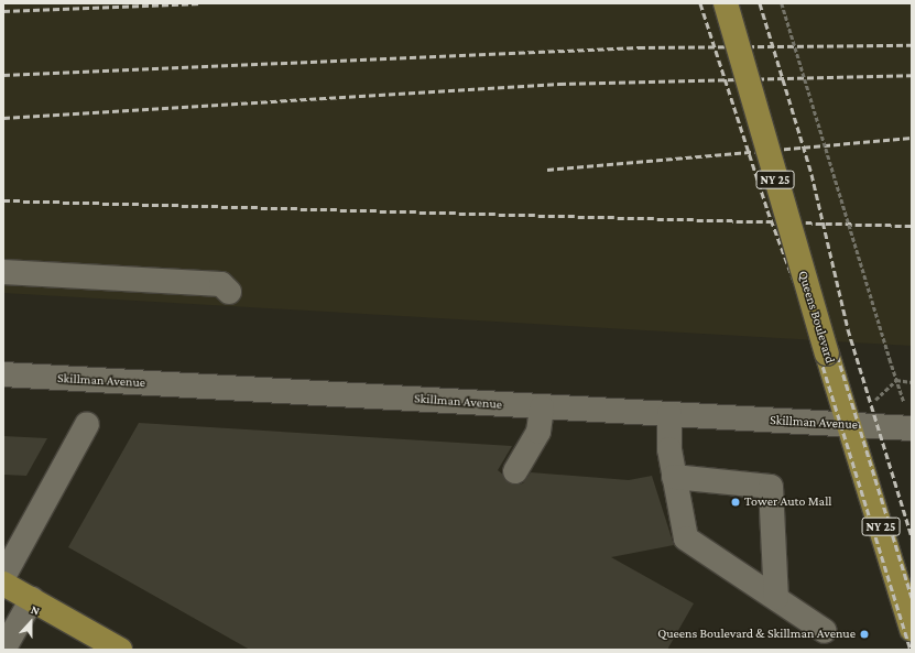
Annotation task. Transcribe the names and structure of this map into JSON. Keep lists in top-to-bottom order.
{
  "streets": {
    "main road": ["NY 25", "Queens Boulevard"],
    "street": ["Skillman Avenue"]
  },
  "crossings": [
    ["Queens Boulevard", "Skillman Avenue"]
  ],
  "places": ["Tower Auto Mall", "Queens Boulevard & Skillman Avenue"],
  "north": "top"
}
